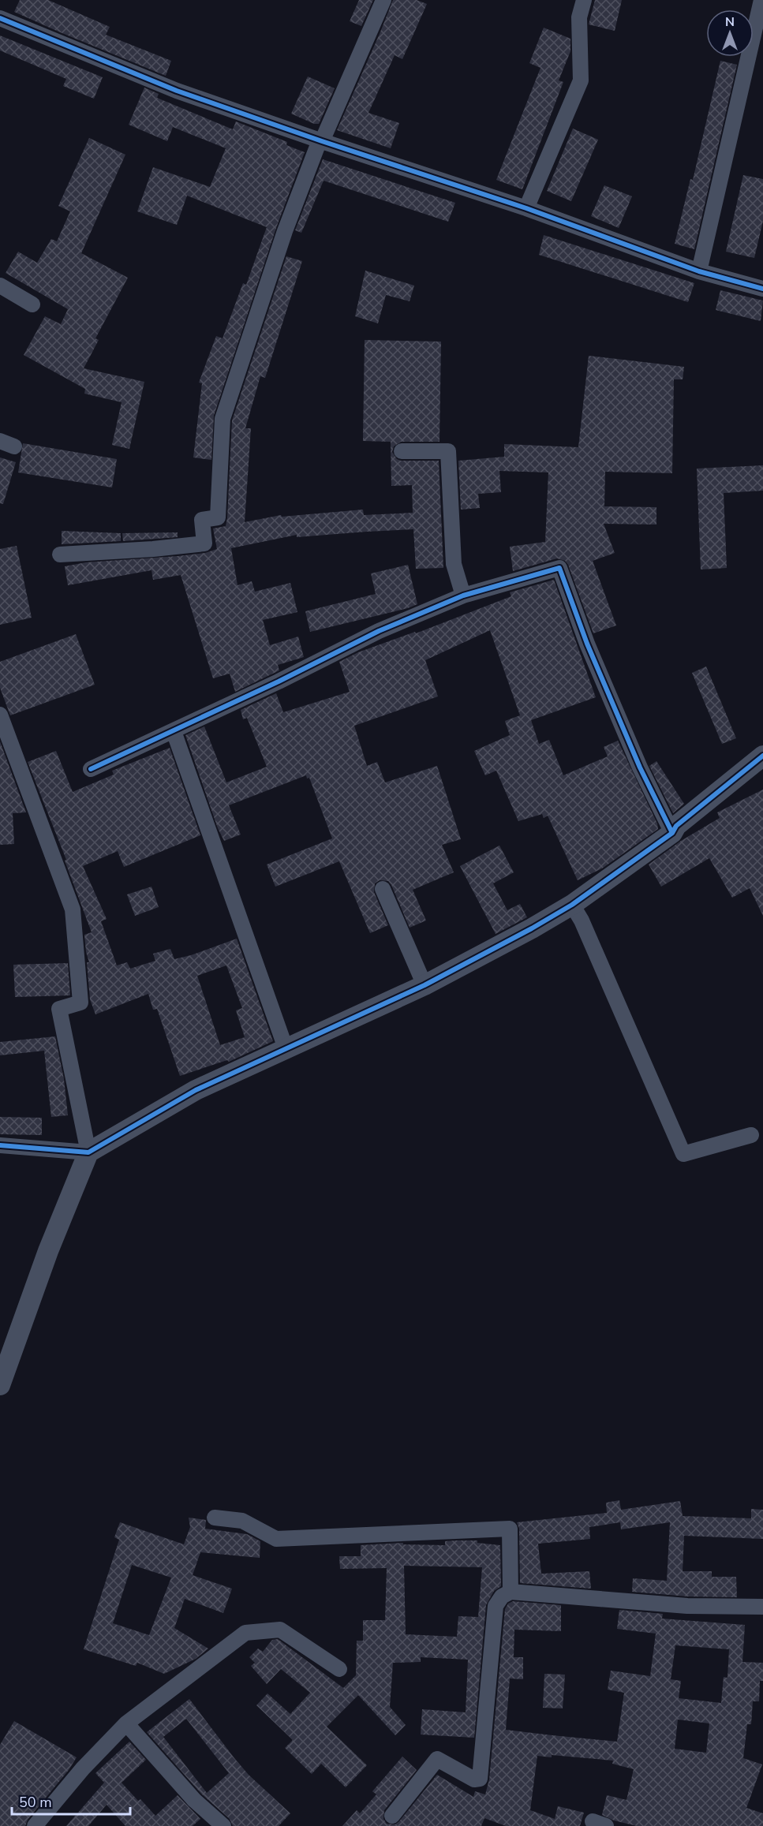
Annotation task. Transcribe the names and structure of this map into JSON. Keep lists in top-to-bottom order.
{
  "scale_bar": "50 m",
  "north": "top"
}
